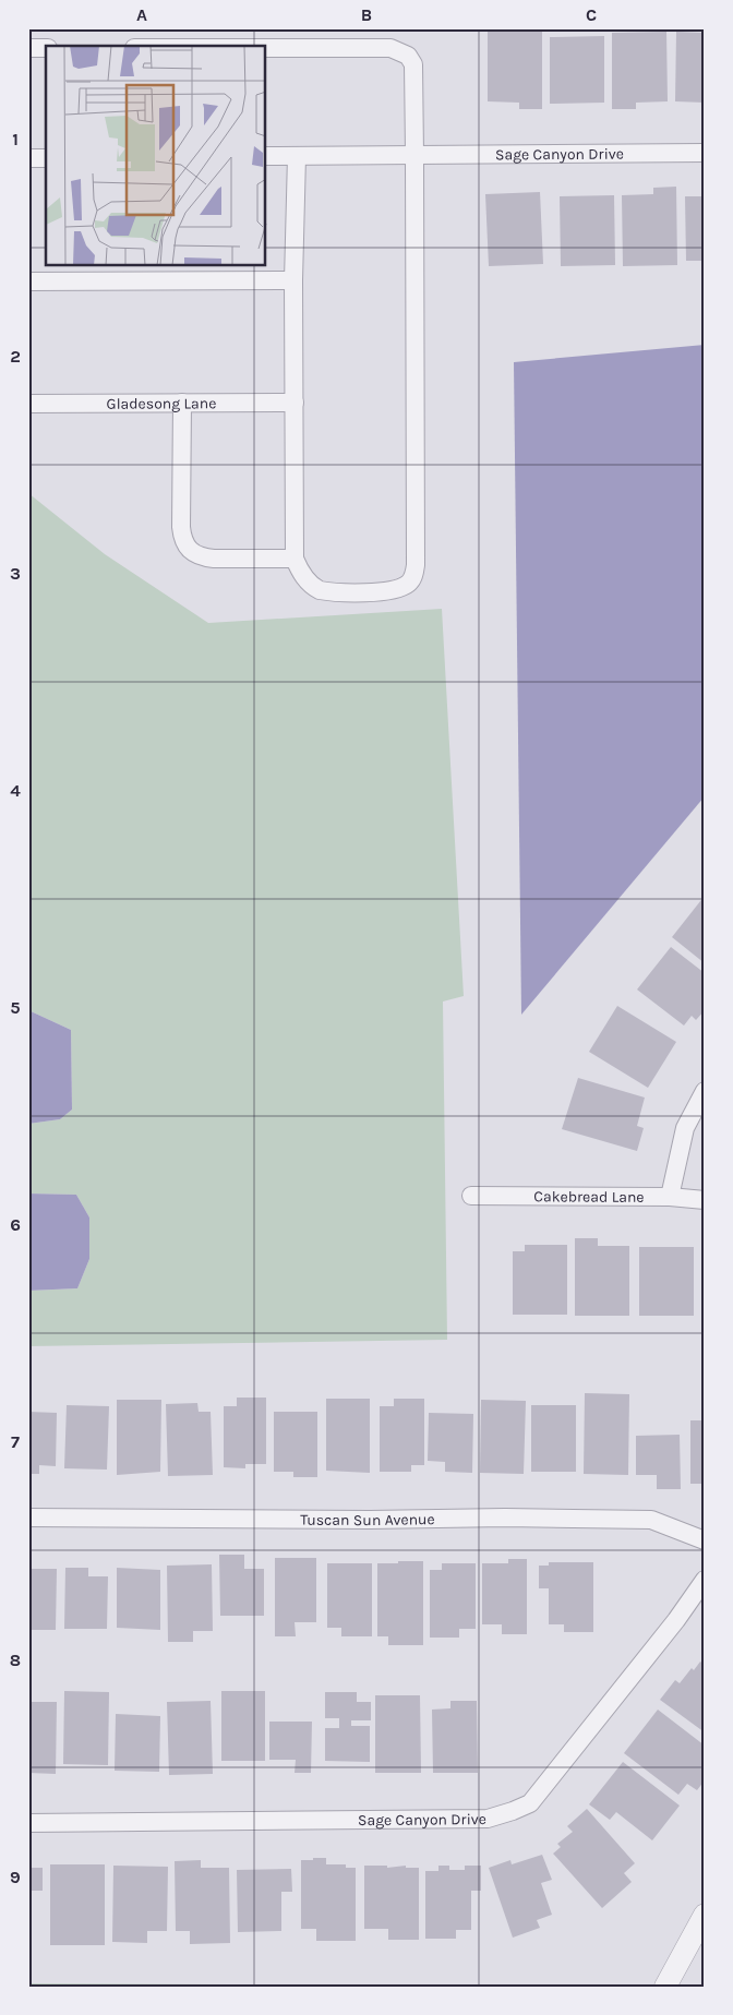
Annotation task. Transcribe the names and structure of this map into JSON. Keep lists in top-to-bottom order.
{
  "streets": {
    "street": [
      "Sage Canyon Drive",
      "Gladesong Lane",
      "Cakebread Lane",
      "Tuscan Sun Avenue"
    ]
  },
  "grid": {
    "columns": ["A", "B", "C"],
    "rows": [
      "1",
      "2",
      "3",
      "4",
      "5",
      "6",
      "7",
      "8",
      "9"
    ]
  }
}
